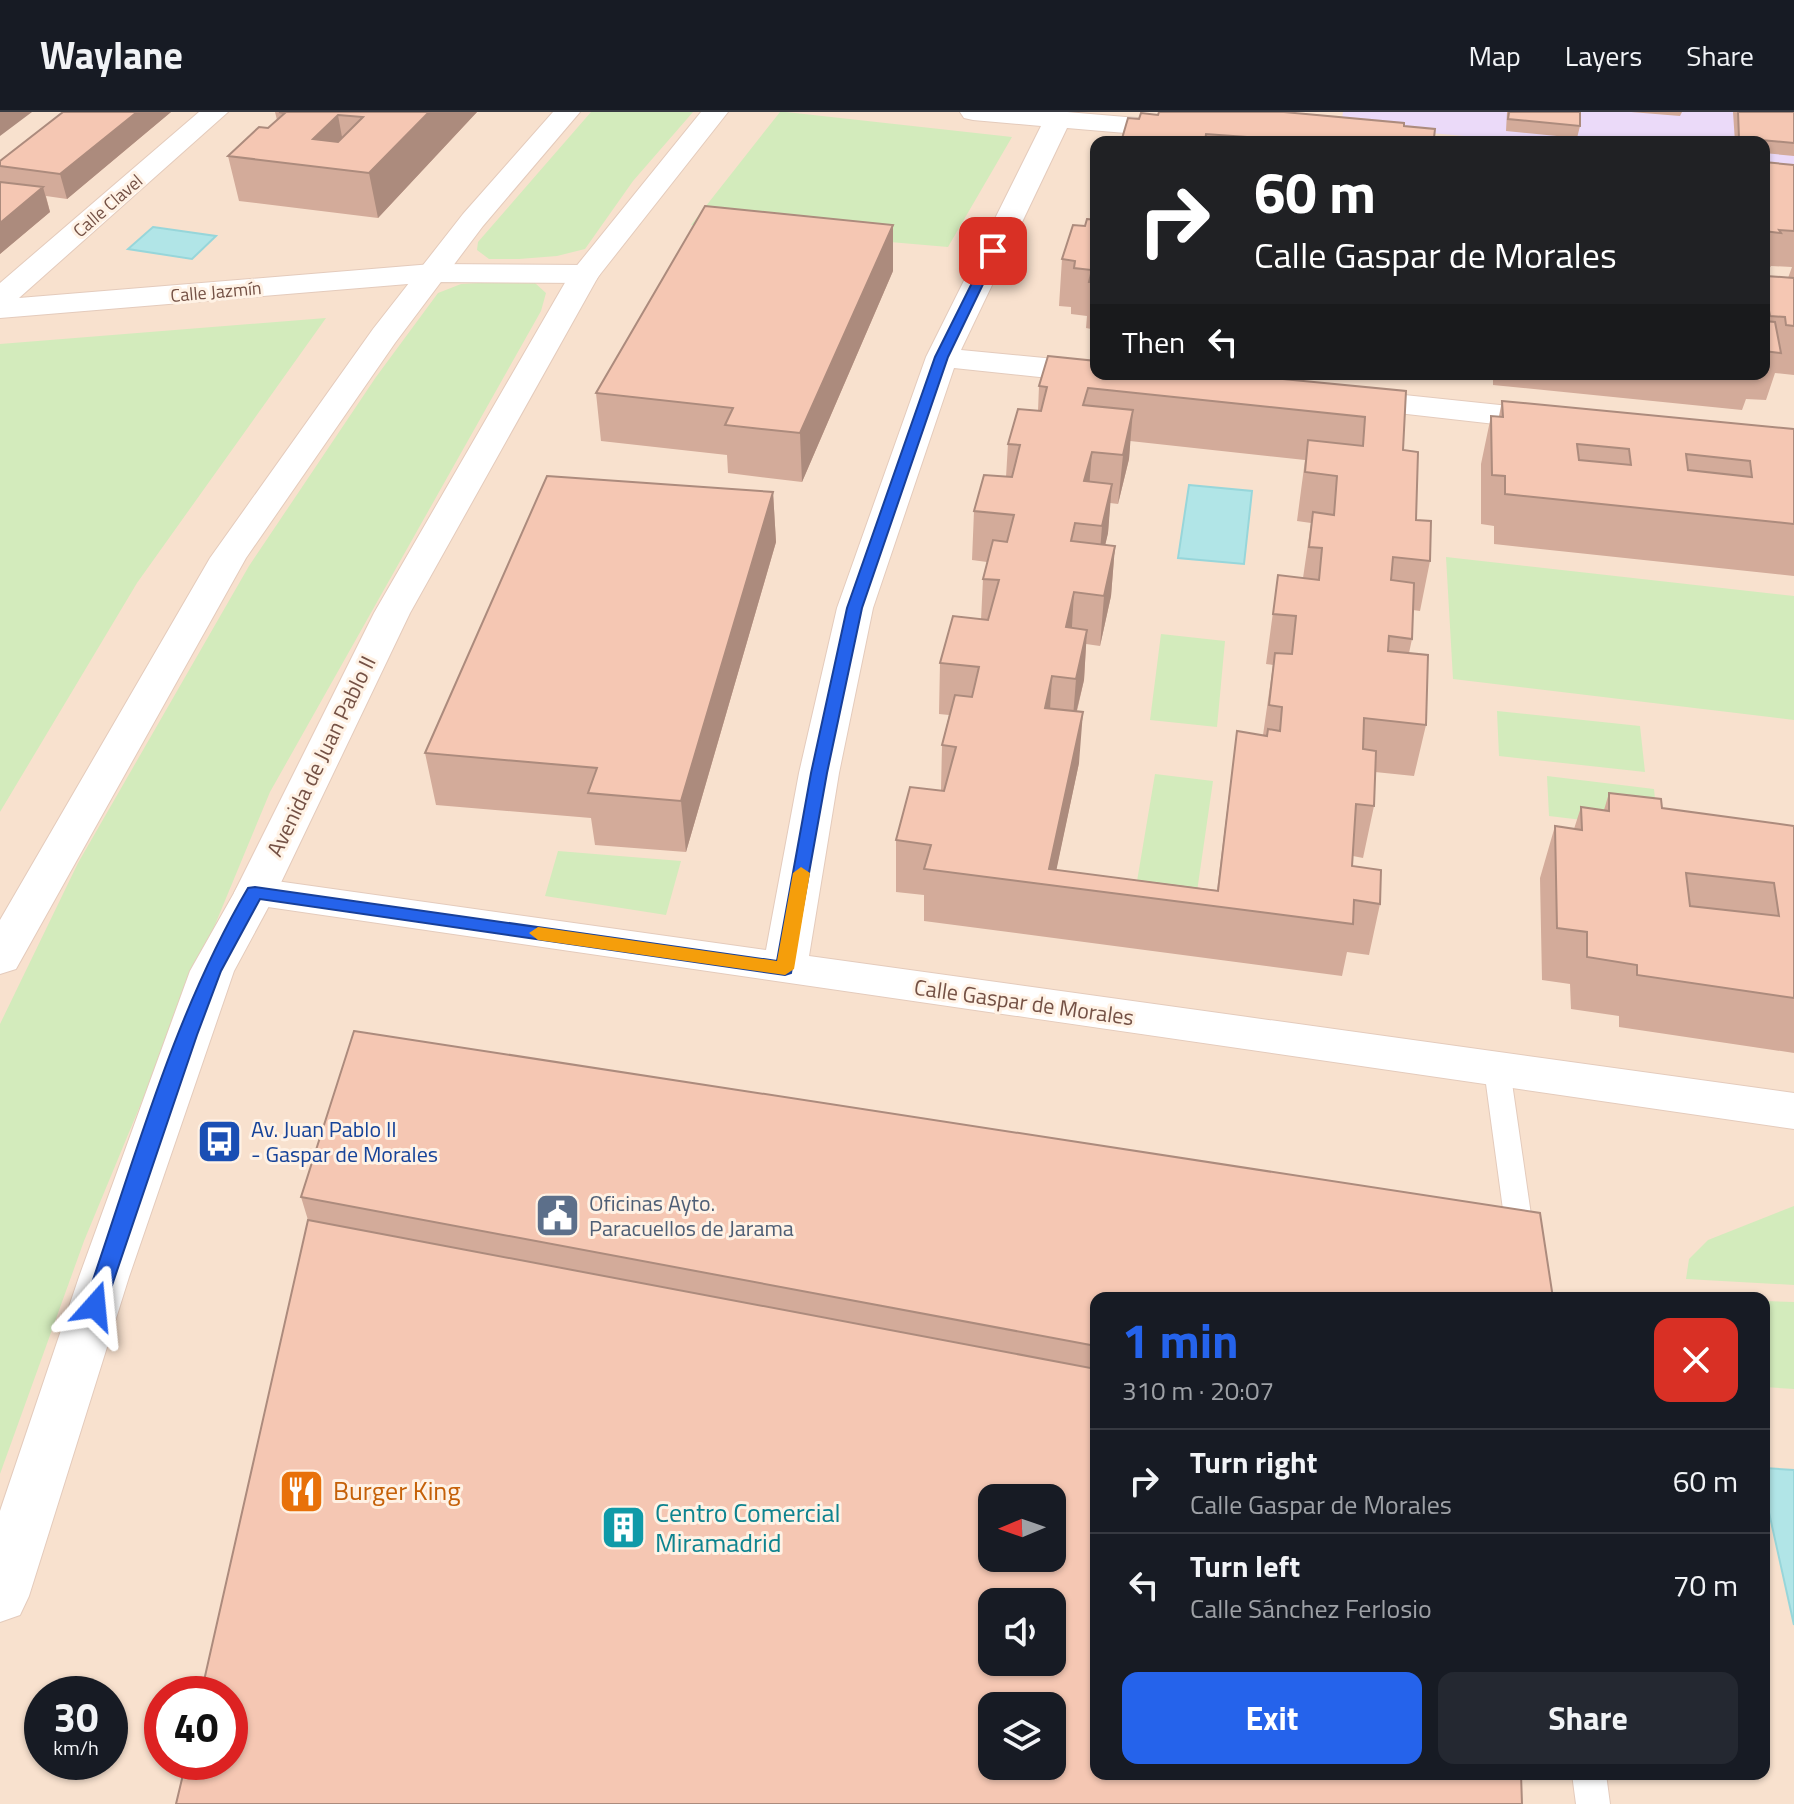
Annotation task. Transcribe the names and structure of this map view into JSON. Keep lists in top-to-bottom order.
{
  "streets": {
    "street": [
      "Calle Clavel",
      "Calle Jazmín",
      "Avenida de Juan Pablo II",
      "Calle Gaspar de Morales"
    ]
  },
  "crossings": [
    ["Calle Jazmín", "Avenida de Juan Pablo II"],
    ["Avenida de Juan Pablo II", "Calle Gaspar de Morales"]
  ],
  "places": {
    "bus stop": ["Av. Juan Pablo II - Gaspar de Morales"],
    "public building": ["Oficinas Ayto. Paracuellos de Jarama"],
    "restaurant": ["Burger King"],
    "building": ["Centro Comercial Miramadrid"]
  },
  "north": "left",
  "page": {
    "header": "Waylane",
    "nav": ["Map", "Layers", "Share"],
    "turn": ["60 m", "Calle Gaspar de Morales"],
    "then": "Then",
    "heading": ["1 min", "310 m · 20:07"],
    "list": [
      {
        "name": "Turn right",
        "note": "Calle Gaspar de Morales",
        "value": "60 m"
      },
      {
        "name": "Turn left",
        "note": "Calle Sánchez Ferlosio",
        "value": "70 m"
      }
    ],
    "buttons": ["Exit", "Share"],
    "speed": "30 km/h",
    "limit": "40"
  }
}
